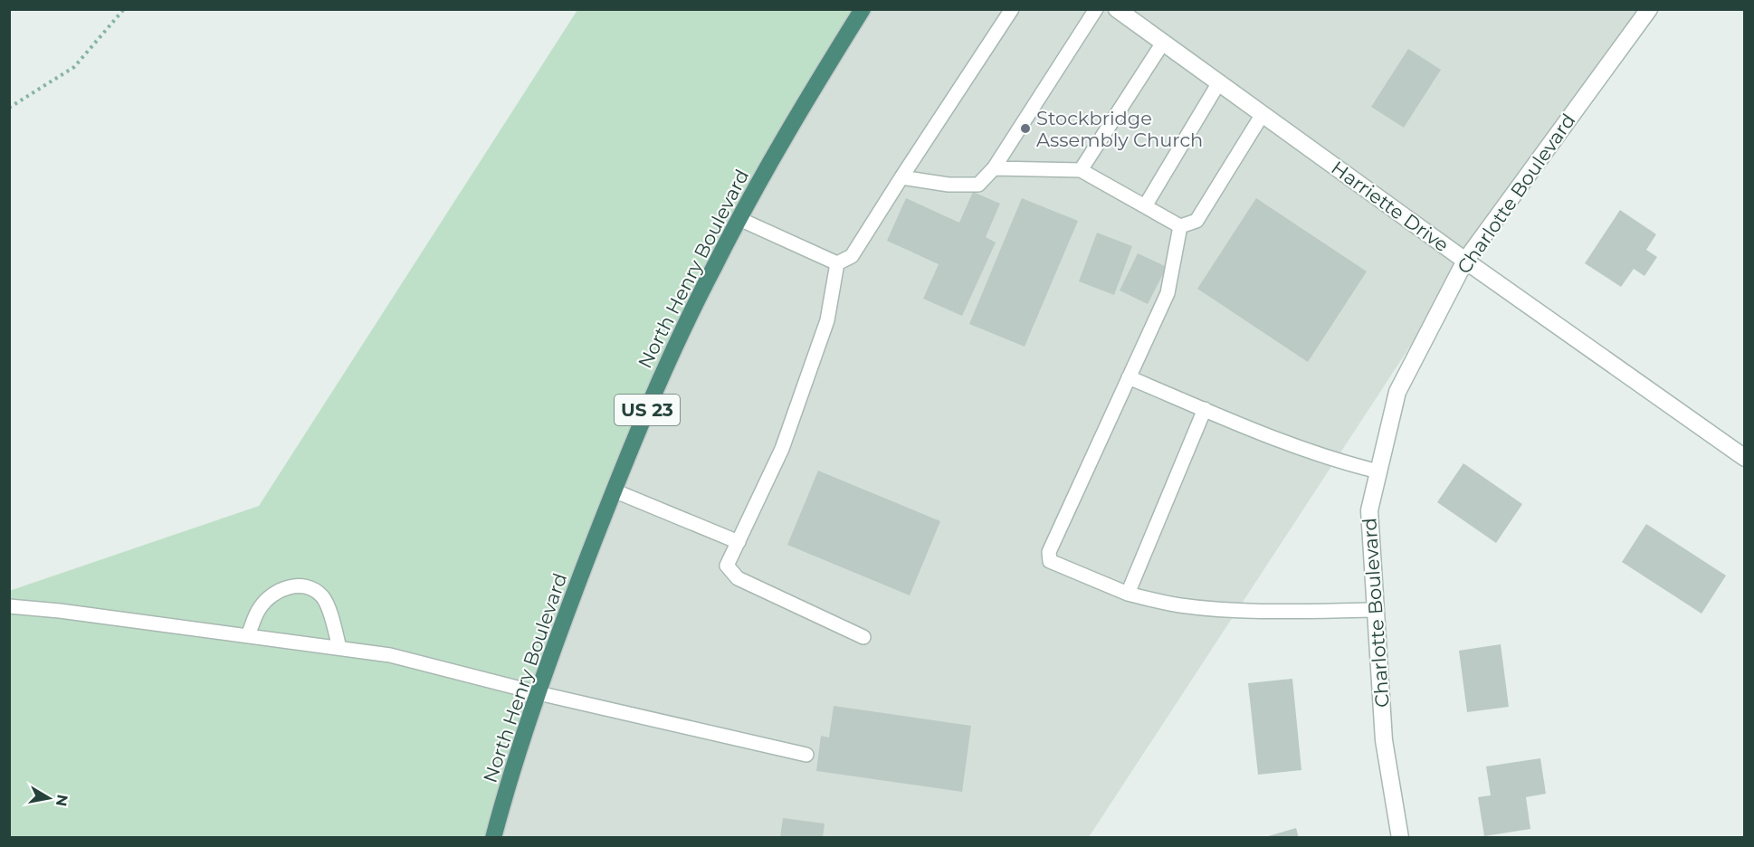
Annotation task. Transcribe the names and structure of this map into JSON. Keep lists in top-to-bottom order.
{
  "streets": {
    "highway": ["North Henry Boulevard", "US 23"],
    "street": ["Charlotte Boulevard", "Harriette Drive"]
  },
  "crossings": [
    ["Charlotte Boulevard", "Harriette Drive"]
  ],
  "places": ["Stockbridge Assembly Church"],
  "north": "right"
}
